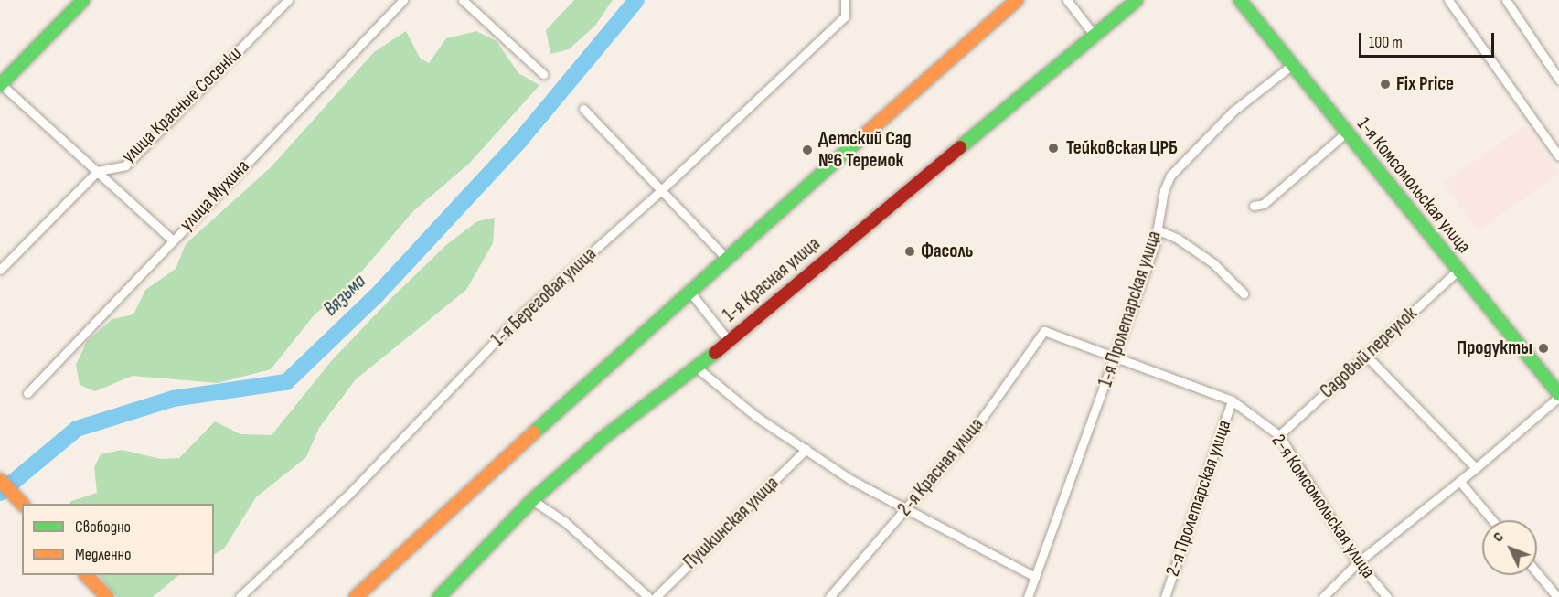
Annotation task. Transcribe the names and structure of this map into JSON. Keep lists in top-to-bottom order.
{
  "streets": {
    "main road": ["1-я Комсомольская улица", "1-я Красная улица"],
    "street": [
      "улица Красные Сосенки",
      "улица Мухина",
      "1-я Береговая улица",
      "1-я Пролетарская улица",
      "Садовый переулок",
      "2-я Красная улица",
      "2-я Пролетарская улица",
      "2-я Комсомольская улица",
      "Пушкинская улица"
    ]
  },
  "crossings": [
    ["1-я Комсомольская улица", "1-я Пролетарская улица"],
    ["1-я Комсомольская улица", "Садовый переулок"],
    ["1-я Пролетарская улица", "2-я Комсомольская улица"],
    ["Садовый переулок", "2-я Комсомольская улица"],
    ["2-я Красная улица", "2-я Комсомольская улица"],
    ["2-я Пролетарская улица", "2-я Комсомольская улица"]
  ],
  "water": ["Вязьма"],
  "places": [
    "Fix Price",
    "Тейковская ЦРБ",
    "Детский Сад №6 Теремок",
    "Фасоль",
    "Продукты"
  ],
  "legend": ["Свободно", "Медленно"],
  "scale_bar": "100 m",
  "north": "top left"
}
